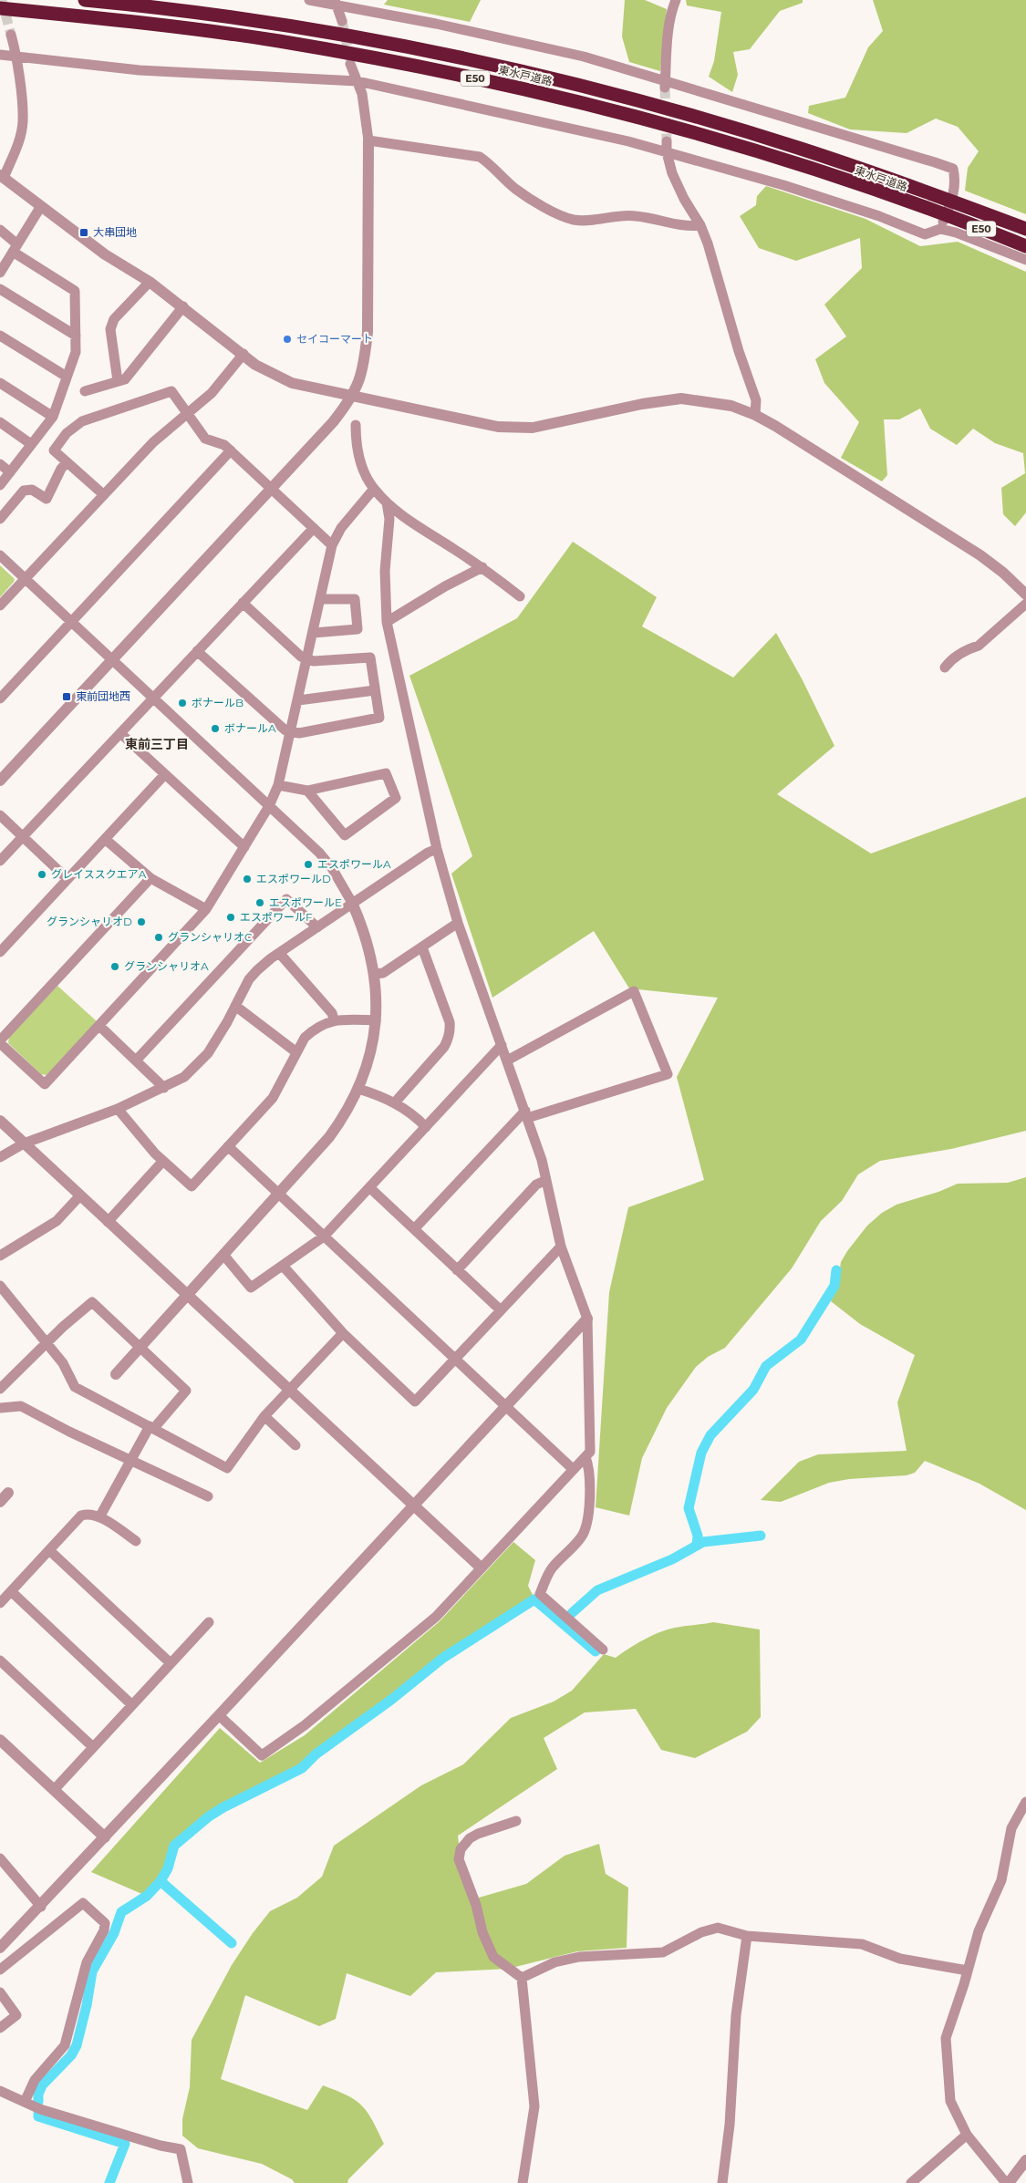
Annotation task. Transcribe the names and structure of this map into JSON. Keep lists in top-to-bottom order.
{
  "streets": {
    "highway": ["東水戸道路", "E50"]
  },
  "districts": ["東前三丁目"],
  "places": {
    "transit": ["大串団地", "東前団地西"],
    "other": [
      "セイコーマート",
      "ボナールB",
      "ボナールA",
      "エスポワールA",
      "グレイススクエアA",
      "エスポワールD",
      "エスポワールE",
      "エスポワールF",
      "グランシャリオD",
      "グランシャリオC",
      "グランシャリオA"
    ]
  }
}
